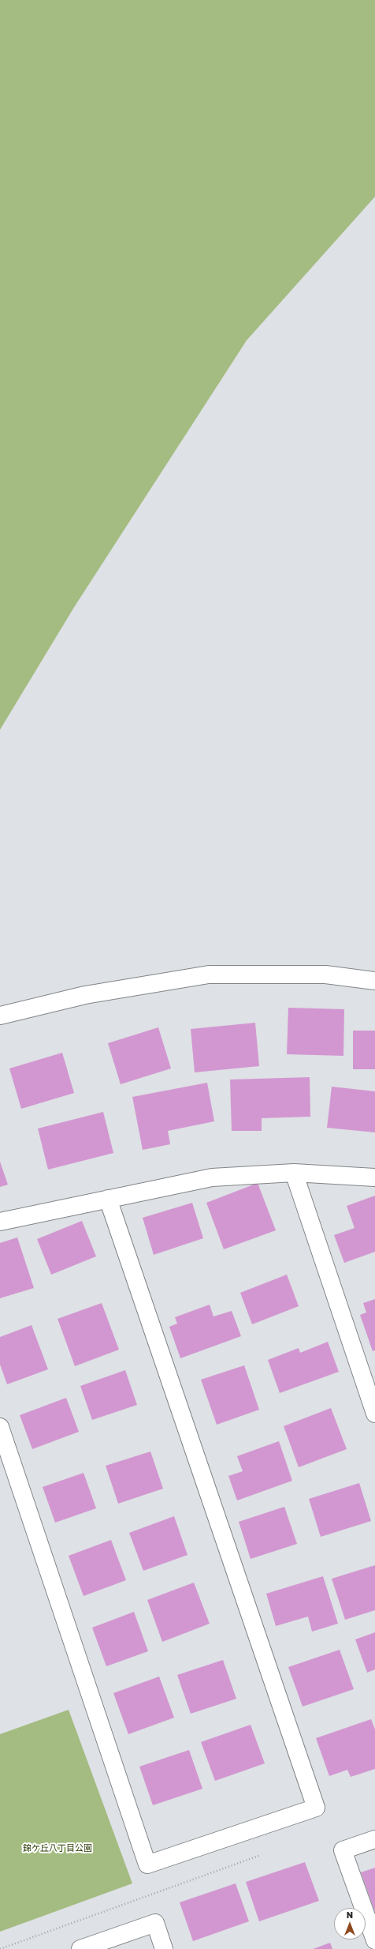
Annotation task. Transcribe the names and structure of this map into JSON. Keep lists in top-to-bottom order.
{
  "parks": ["錦ケ丘八丁目公園"],
  "north": "top"
}
